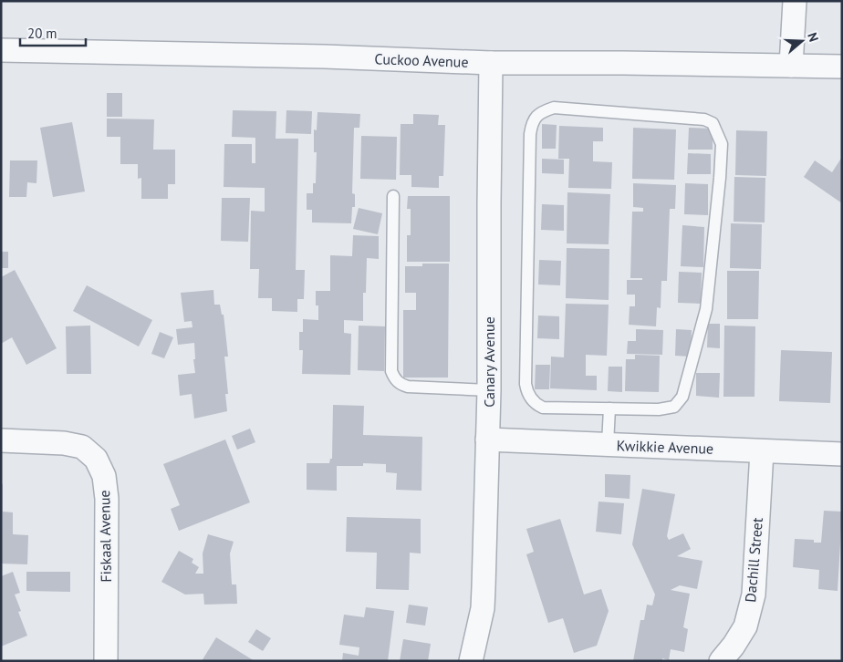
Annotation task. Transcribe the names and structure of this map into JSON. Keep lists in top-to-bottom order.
{
  "streets": {
    "street": [
      "Cuckoo Avenue",
      "Canary Avenue",
      "Kwikkie Avenue",
      "Fiskaal Avenue",
      "Dachill Street"
    ]
  },
  "crossings": [
    ["Cuckoo Avenue", "Canary Avenue"],
    ["Canary Avenue", "Kwikkie Avenue"],
    ["Kwikkie Avenue", "Dachill Street"]
  ],
  "scale_bar": "20 m",
  "north": "right"
}
